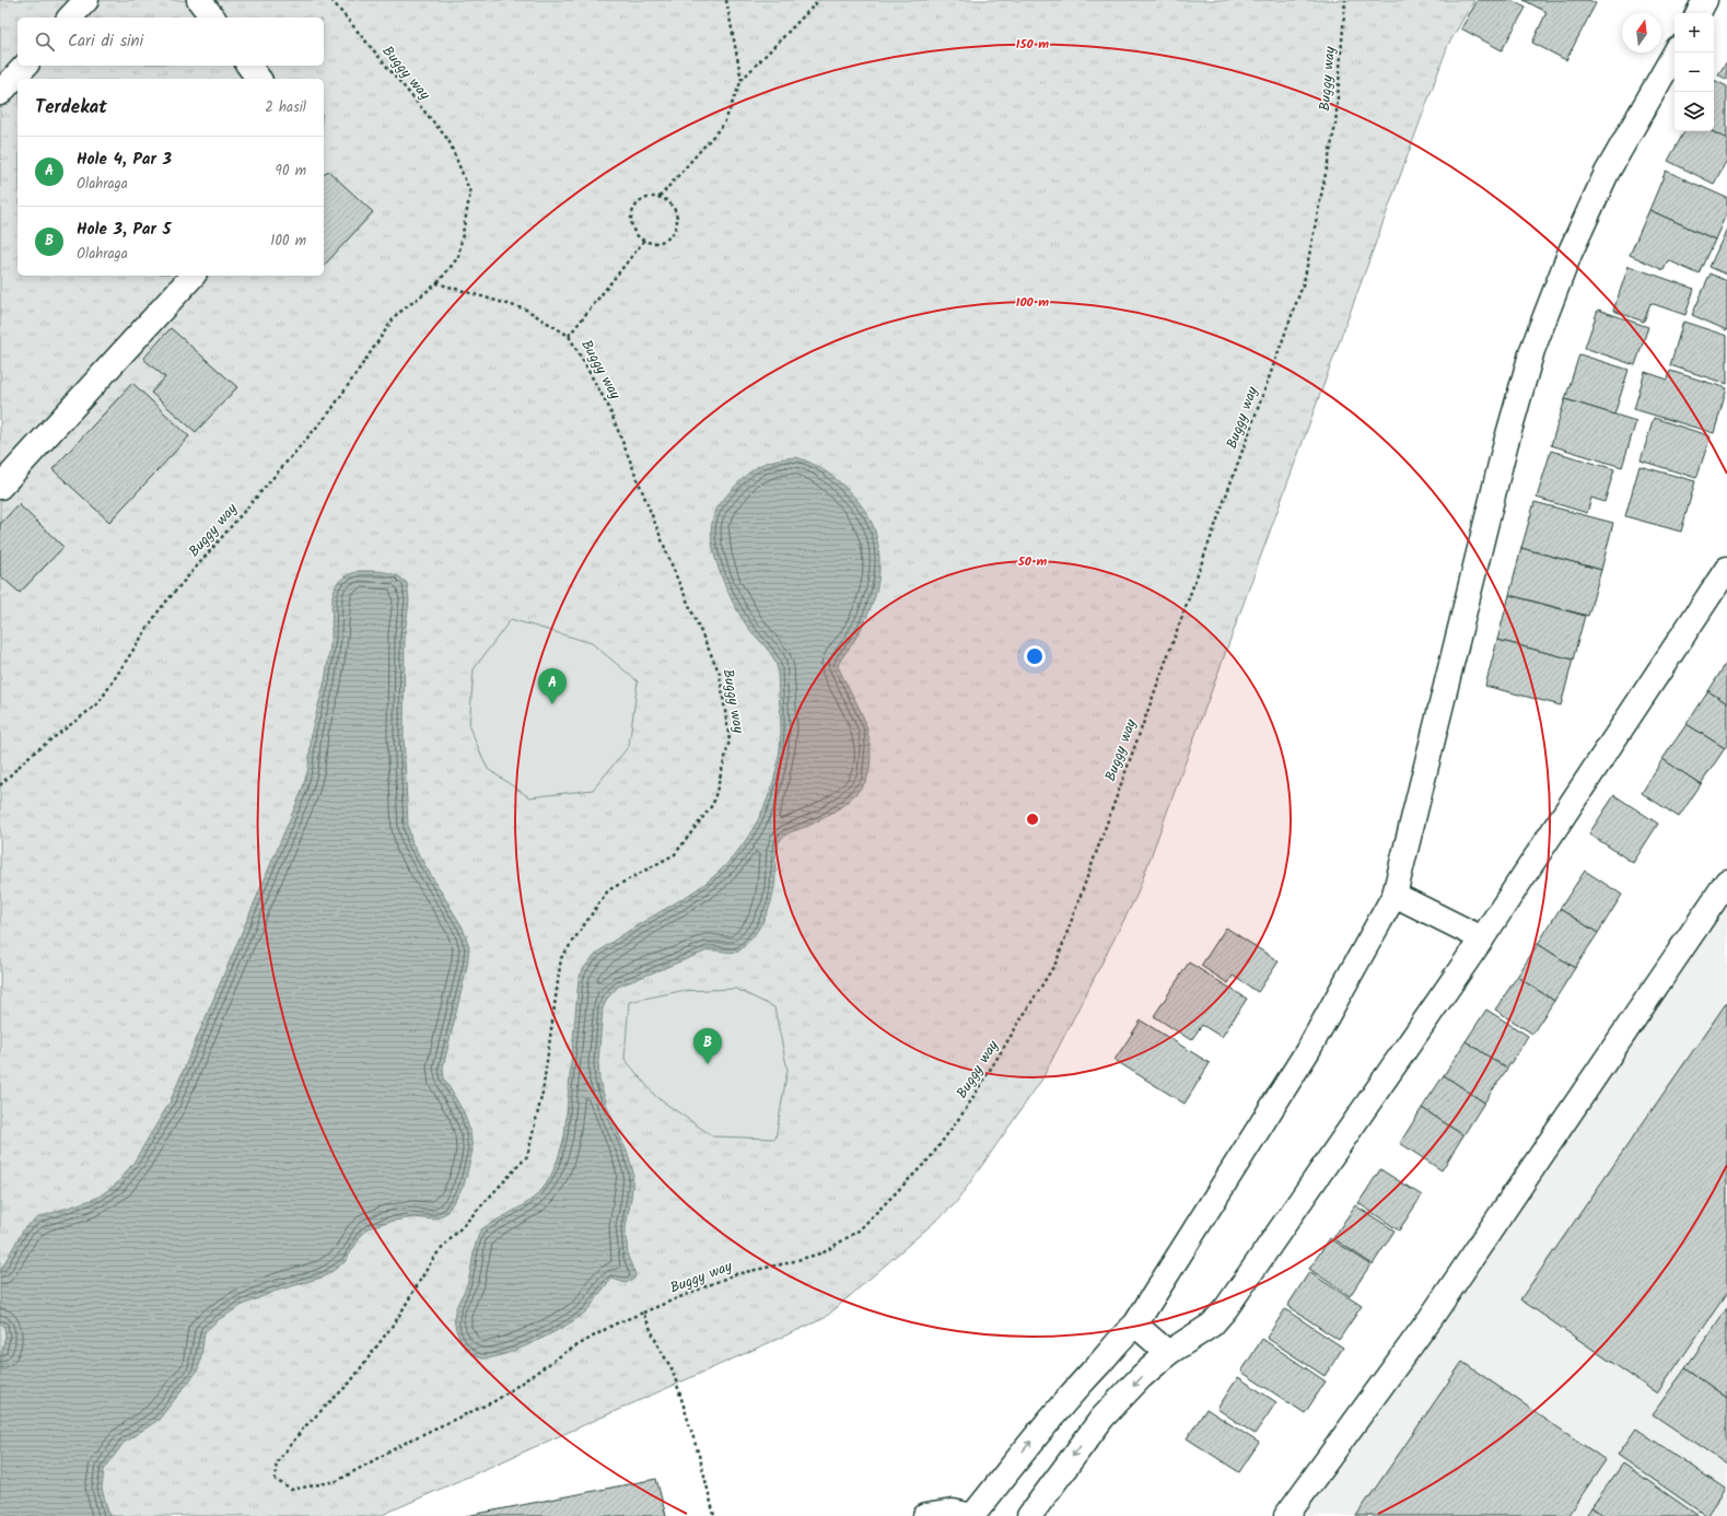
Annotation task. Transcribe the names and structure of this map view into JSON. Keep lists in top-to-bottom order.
{
  "streets": {
    "path": ["Buggy way"]
  },
  "north": "top",
  "page": {
    "map_buttons": ["+", "−"],
    "search": "Cari di sini",
    "heading": ["Terdekat", "2 hasil"],
    "list": [
      {
        "mark": "A",
        "name": "Hole 4, Par 3",
        "note": "Olahraga",
        "value": "90 m"
      },
      {
        "mark": "B",
        "name": "Hole 3, Par 5",
        "note": "Olahraga",
        "value": "100 m"
      }
    ],
    "pins": ["A", "B"]
  },
  "rings": ["150 m", "100 m", "50 m"]
}
